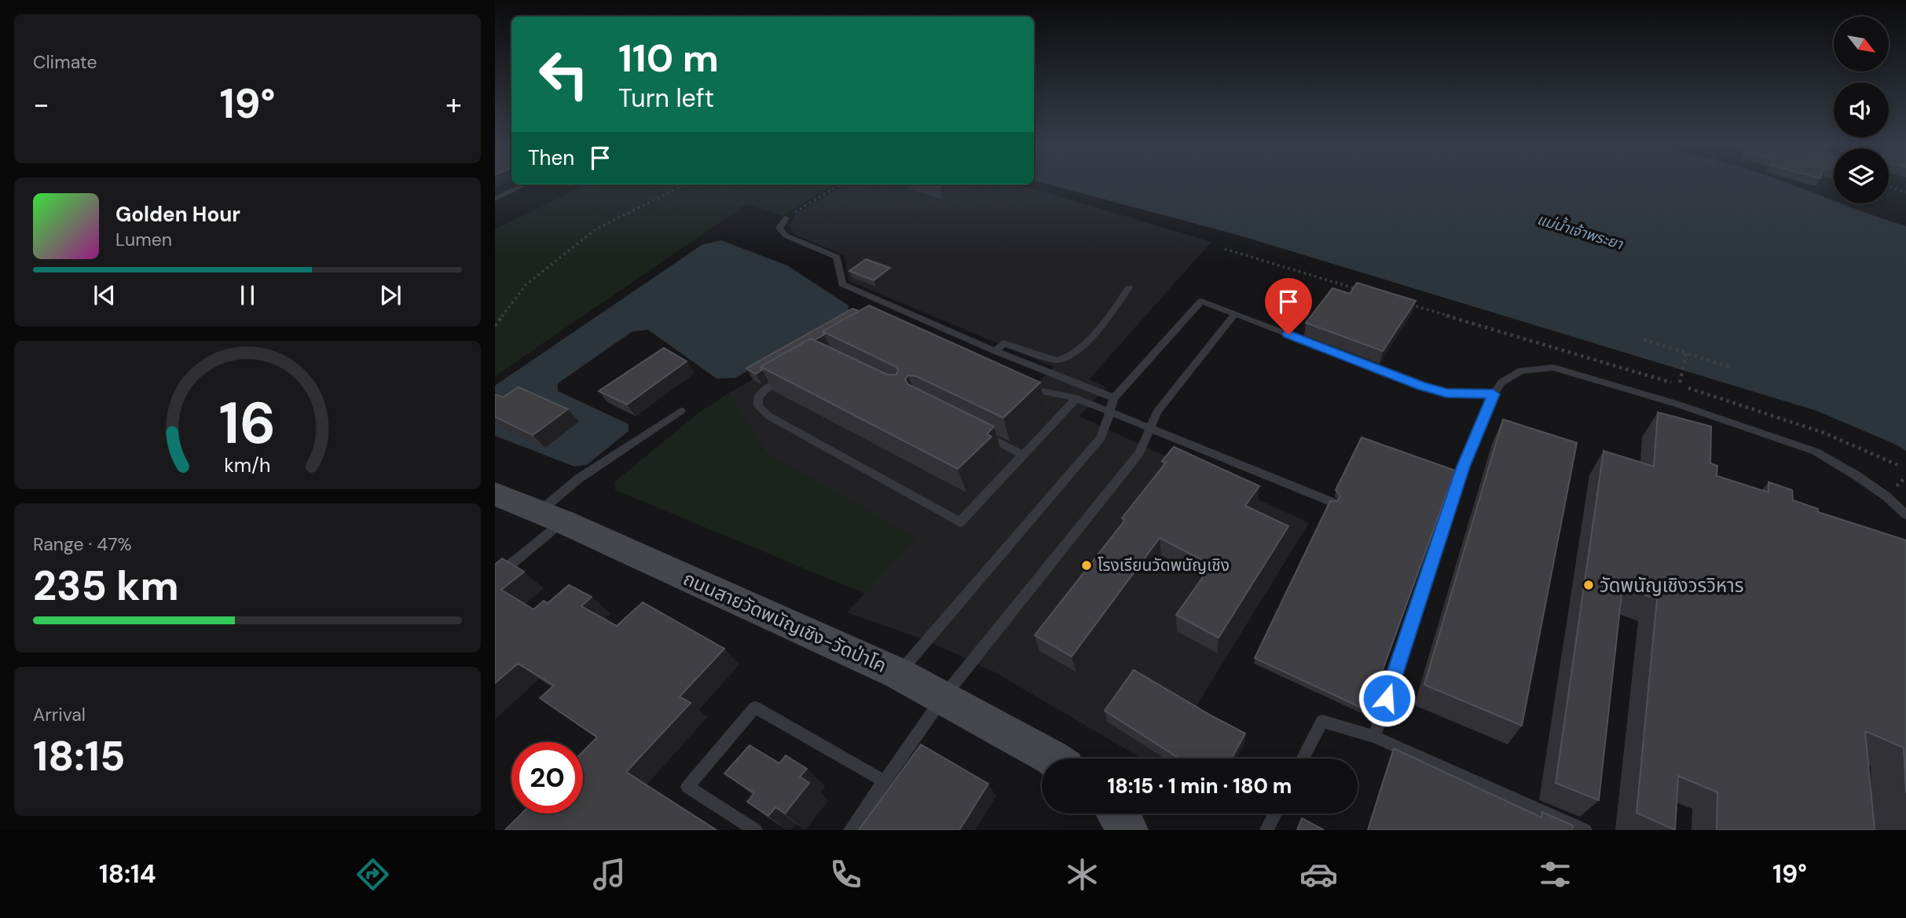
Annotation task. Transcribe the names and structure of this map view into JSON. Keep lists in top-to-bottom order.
{
  "streets": {
    "main road": ["ถนนสายวัดพนัญเชิง-วัดป่าโค"]
  },
  "water": ["แม่น้ำเจ้าพระยา"],
  "places": ["โรงเรียนวัดพนัญเชิง", "วัดพนัญเชิงวรวิหาร"],
  "north": "bottom right",
  "page": {
    "tile": [
      "Climate",
      ["Range · 47%", "235 km"],
      ["Arrival", "18:15"]
    ],
    "turn": ["110 m", "Turn left"],
    "heat": ["−", "19°", "+"],
    "then": "Then",
    "song": ["Golden Hour", "Lumen"],
    "limit": "20",
    "trip": "18:15 · 1 min · 180 m",
    "tabs": ["18:14", "19°"],
    "gauge": ["16", "km/h"]
  }
}
